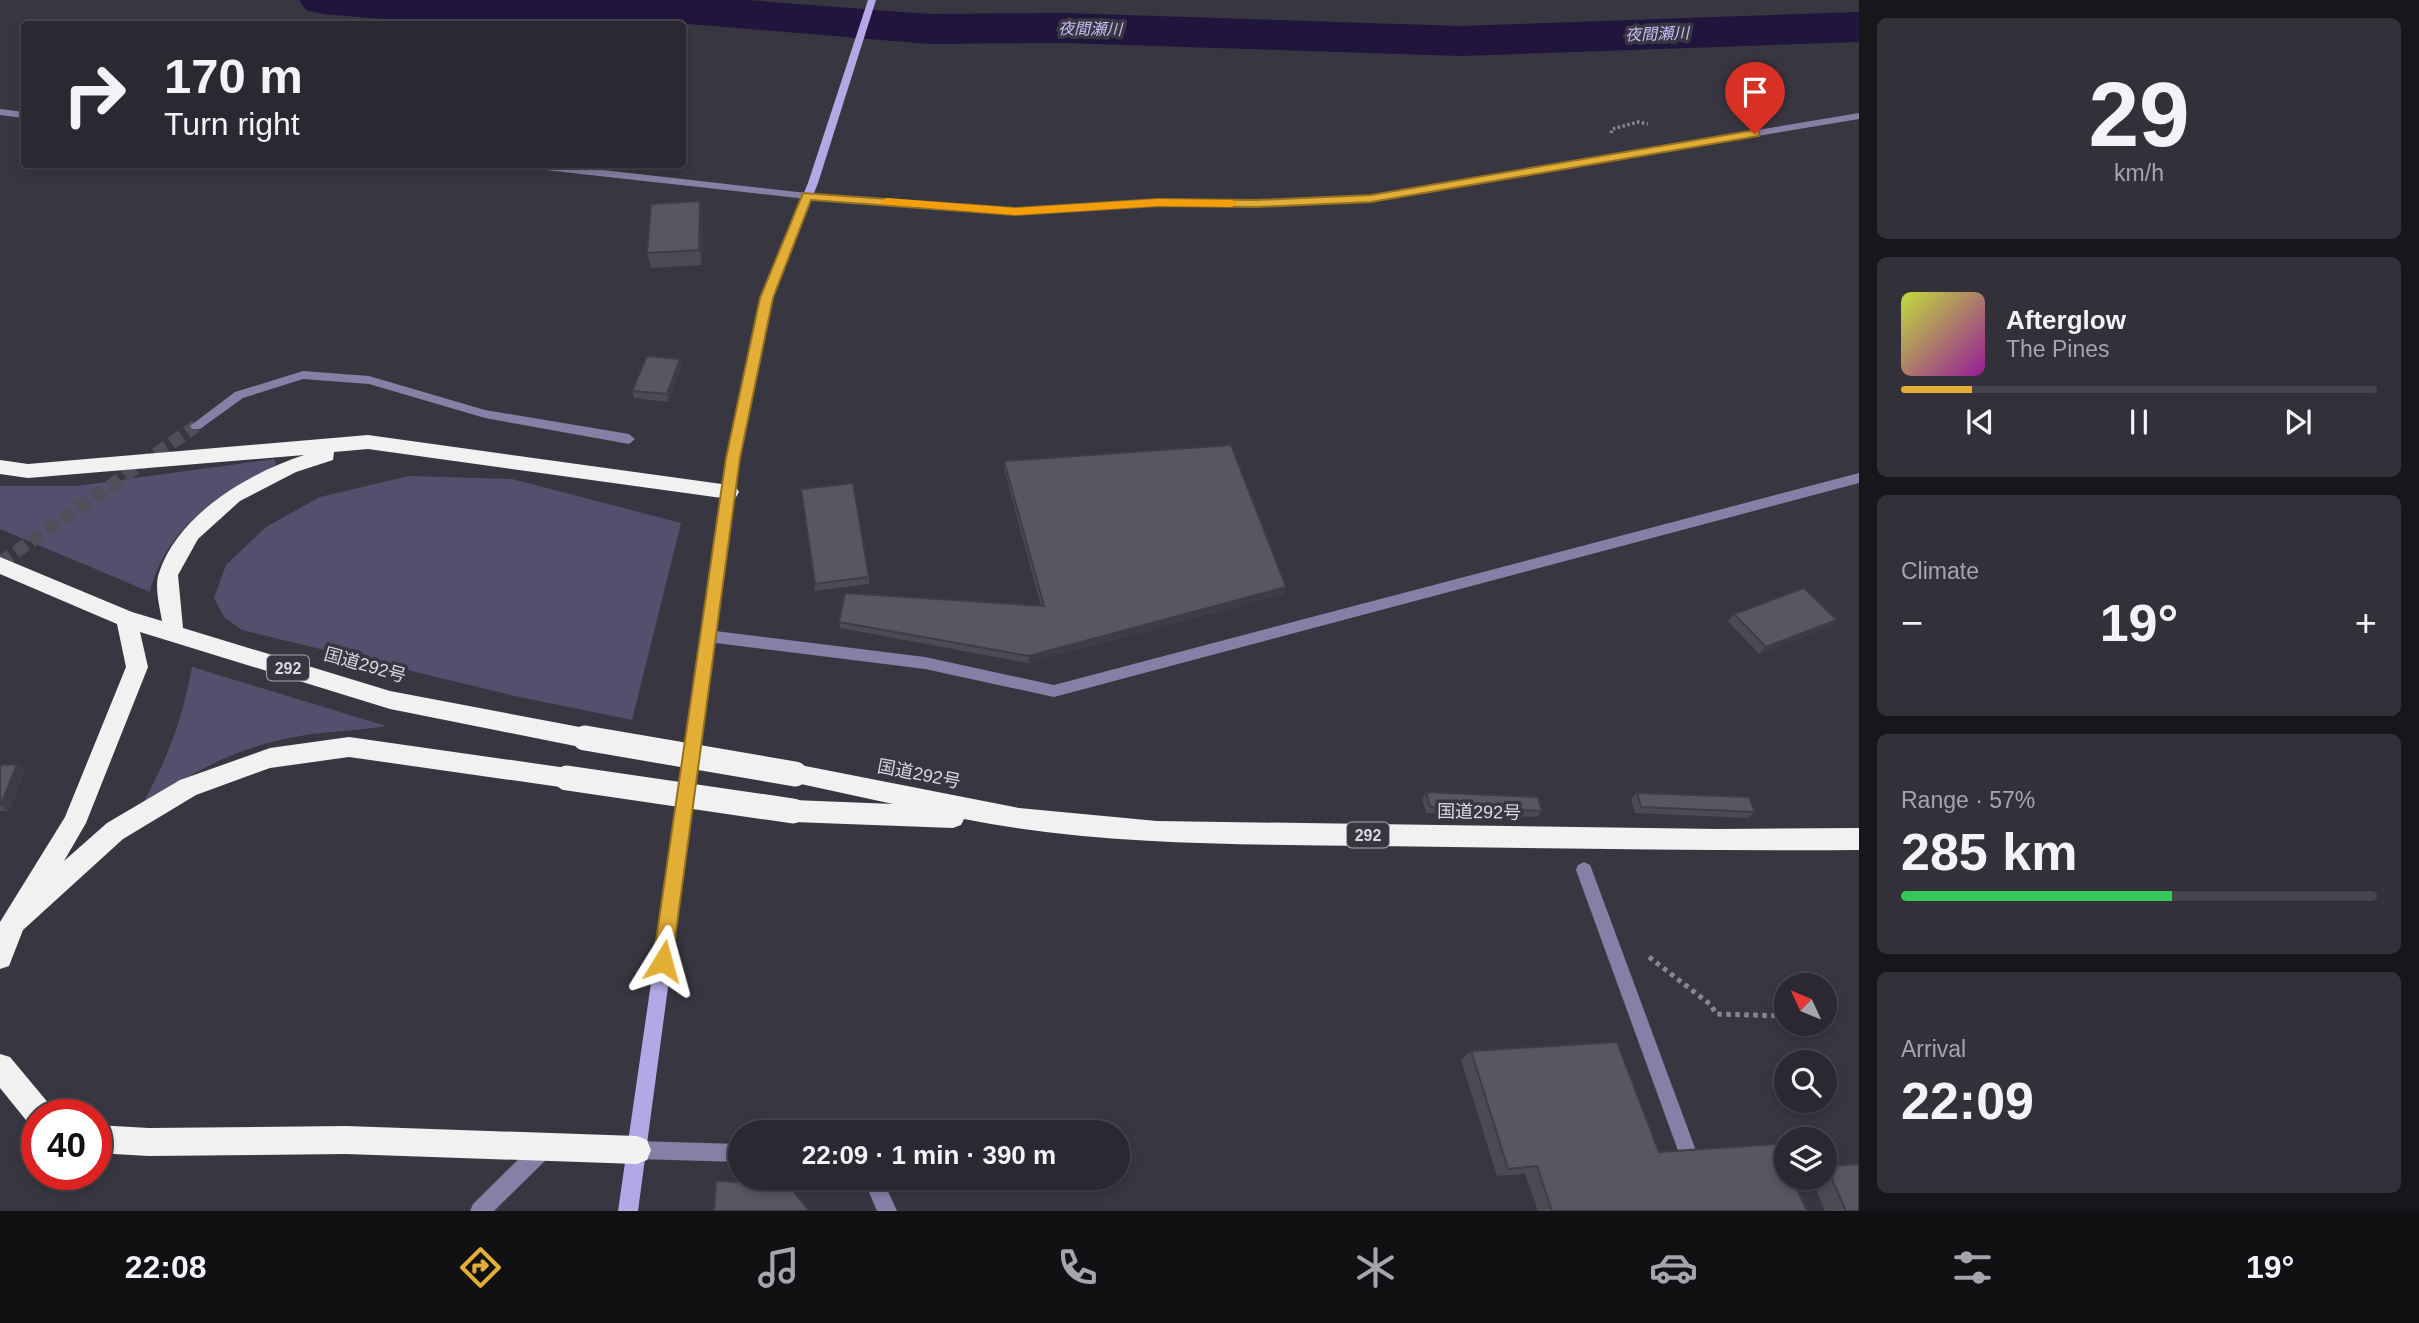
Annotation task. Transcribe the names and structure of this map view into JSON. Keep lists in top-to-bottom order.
{
  "streets": {
    "highway": ["国道292号", "292"]
  },
  "water": ["夜間瀬川"],
  "north": "top left",
  "page": {
    "tile": [
      ["29", "km/h"],
      "Climate",
      ["Range · 57%", "285 km"],
      ["Arrival", "22:09"]
    ],
    "turn": ["170 m", "Turn right"],
    "song": ["Afterglow", "The Pines"],
    "heat": ["−", "19°", "+"],
    "limit": "40",
    "trip": "22:09 · 1 min · 390 m",
    "tabs": ["22:08", "19°"]
  }
}
